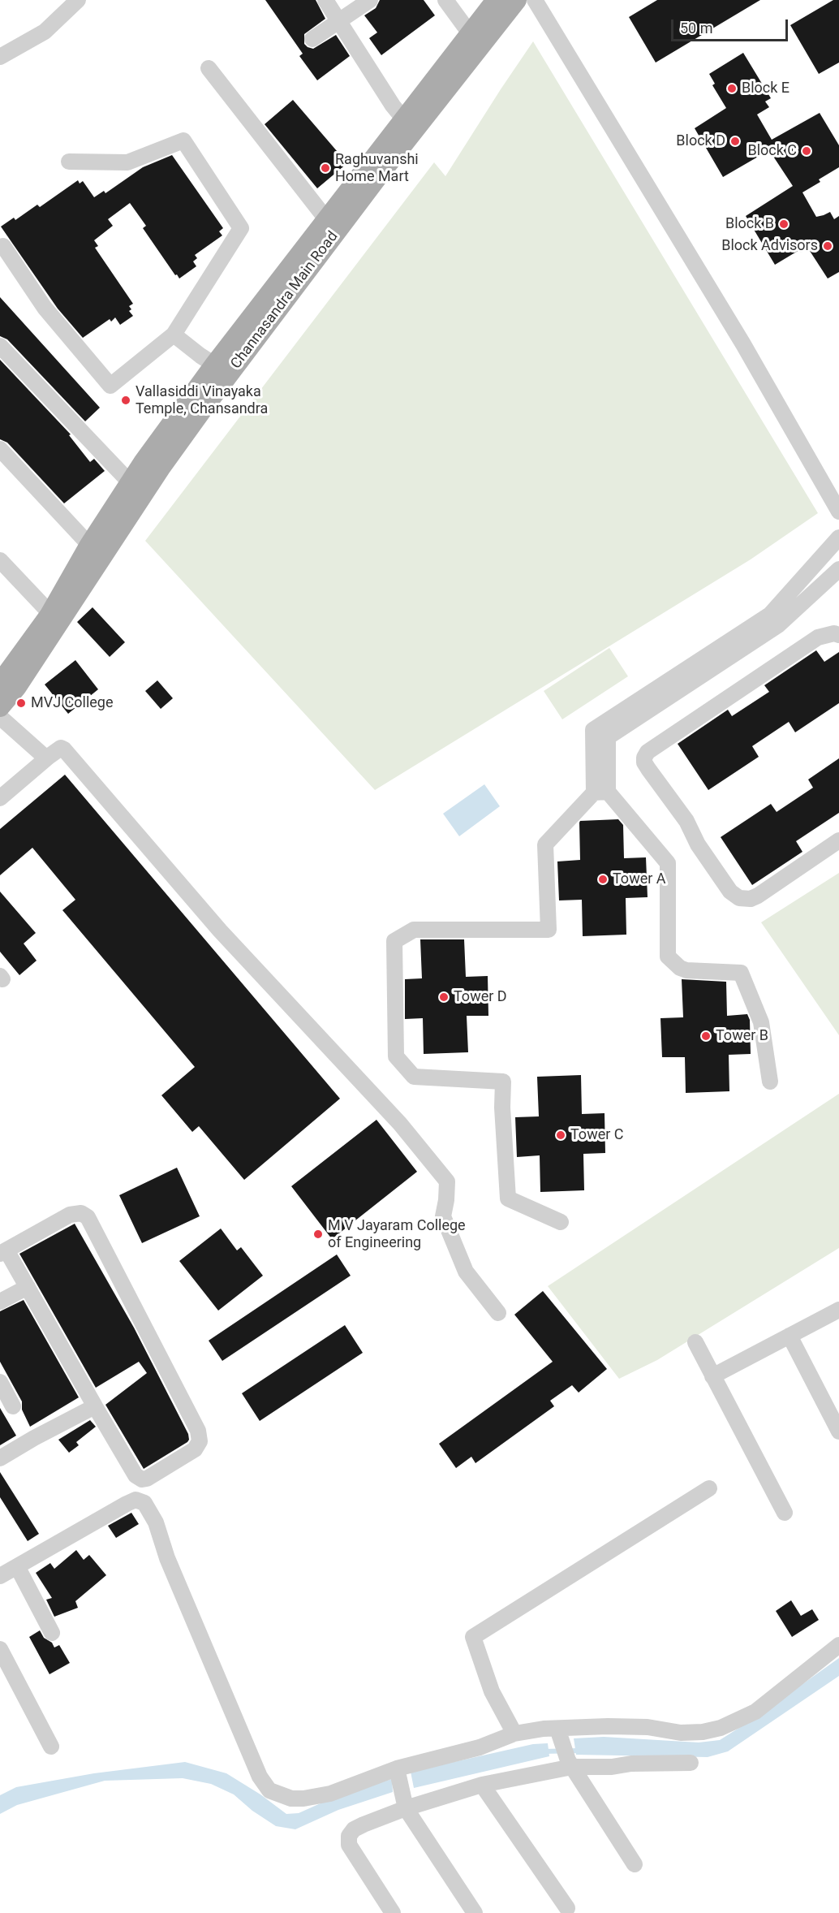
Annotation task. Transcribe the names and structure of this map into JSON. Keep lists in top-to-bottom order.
{
  "streets": {
    "main road": ["Channasandra Main Road"]
  },
  "places": [
    "Block E",
    "Block D",
    "Block C",
    "Raghuvanshi Home Mart",
    "Block B",
    "Block Advisors",
    "Vallasiddi Vinayaka Temple, Chansandra",
    "MVJ College",
    "Tower A",
    "Tower D",
    "Tower B",
    "Tower C",
    "M V Jayaram College of Engineering"
  ],
  "scale_bar": "50 m"
}
